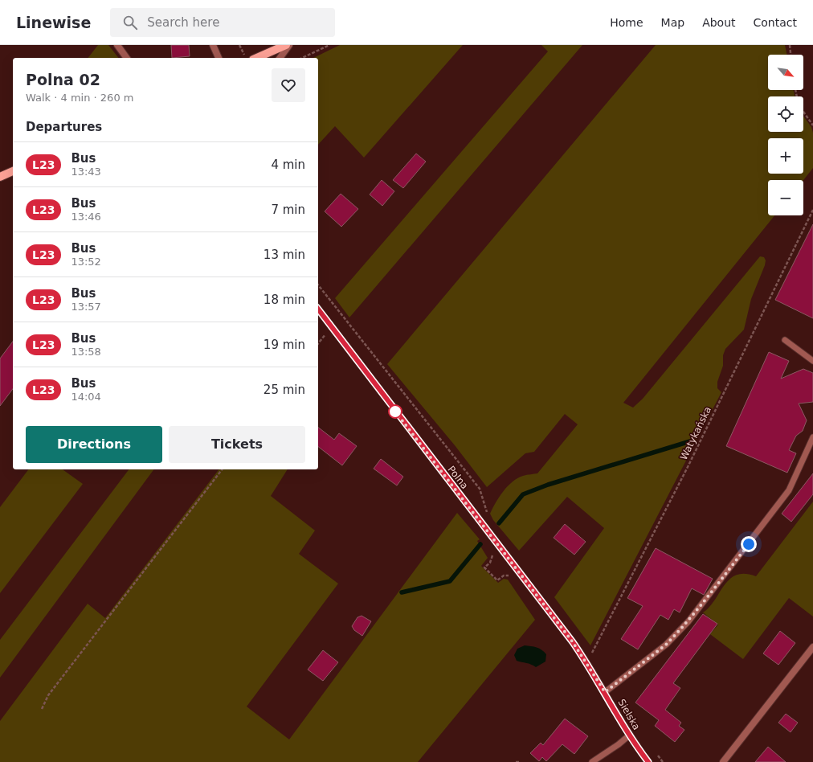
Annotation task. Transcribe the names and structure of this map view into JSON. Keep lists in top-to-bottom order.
{
  "streets": {
    "street": ["Polna", "Sielska"],
    "path": ["Watykańska"]
  },
  "crossings": [
    ["Watykańska", "Polna"],
    ["Watykańska", "Sielska"],
    ["Polna", "Sielska"]
  ],
  "lines": ["bus line L23"],
  "north": "bottom right",
  "page": {
    "header": "Linewise",
    "search": "Search here",
    "nav": [
      "Home",
      "Map",
      "About",
      "Contact"
    ],
    "map_buttons": ["+", "−"],
    "heading": [
      ["Polna 02", "Walk · 4 min · 260 m"],
      "Departures"
    ],
    "list": [
      {
        "mark": "L23",
        "name": "Bus",
        "note": "13:43",
        "value": "4 min"
      },
      {
        "mark": "L23",
        "name": "Bus",
        "note": "13:46",
        "value": "7 min"
      },
      {
        "mark": "L23",
        "name": "Bus",
        "note": "13:52",
        "value": "13 min"
      },
      {
        "mark": "L23",
        "name": "Bus",
        "note": "13:57",
        "value": "18 min"
      },
      {
        "mark": "L23",
        "name": "Bus",
        "note": "13:58",
        "value": "19 min"
      },
      {
        "mark": "L23",
        "name": "Bus",
        "note": "14:04",
        "value": "25 min"
      }
    ],
    "buttons": ["Directions", "Tickets"]
  }
}
